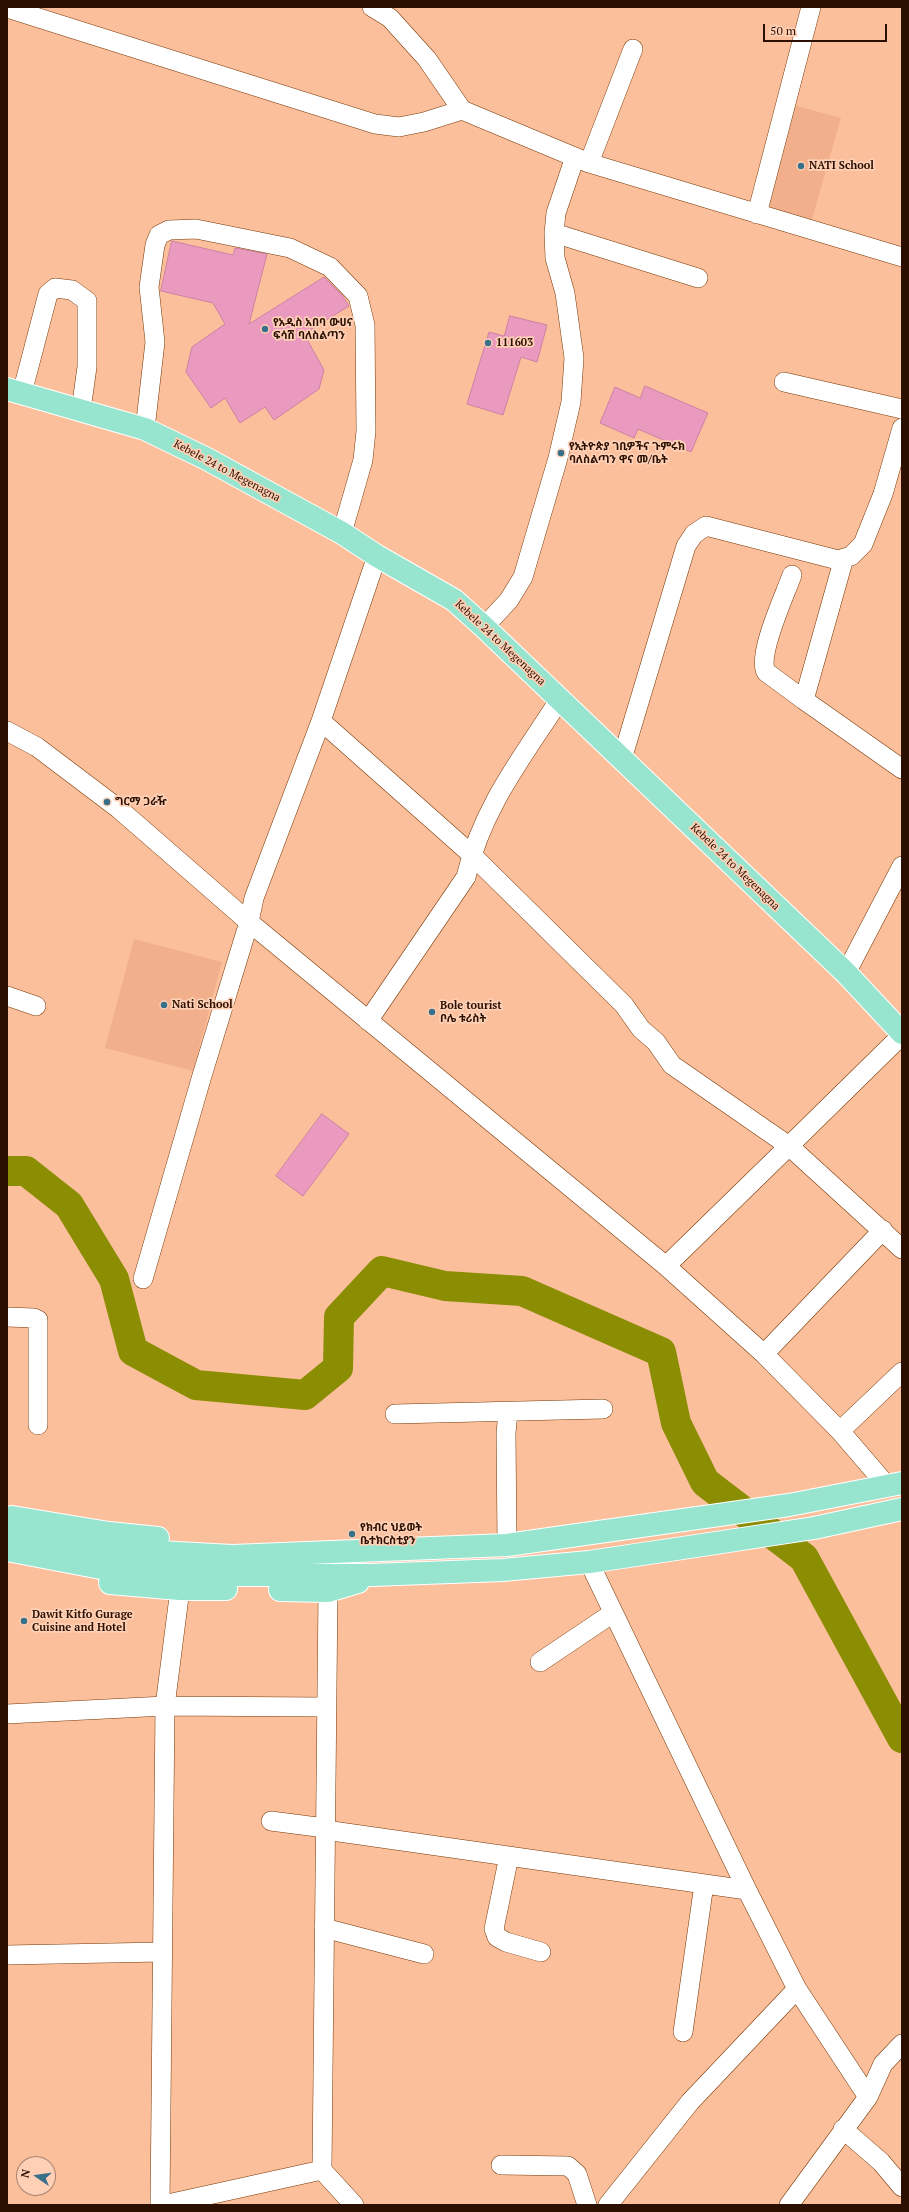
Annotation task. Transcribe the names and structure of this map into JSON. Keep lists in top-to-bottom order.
{
  "streets": {
    "main road": ["Kebele 24 to Megenagna"]
  },
  "places": [
    "NATI School",
    "የአዲስ አበባ ውሀና ፍሳሽ ባለስልጣን",
    "111603",
    "የኢትዮጵያ ገቢዎችና ጉምሩክ ባለስልጣን ዋና መ/ቤት",
    "ግርማ ጋራዥ",
    "Nati School",
    "Bole tourist ቦሌ ቱሪስት",
    "የክብር ህይወት ቤተክርስቲያን",
    "Dawit Kitfo Gurage Cuisine and Hotel"
  ],
  "scale_bar": "50 m",
  "north": "left"
}
